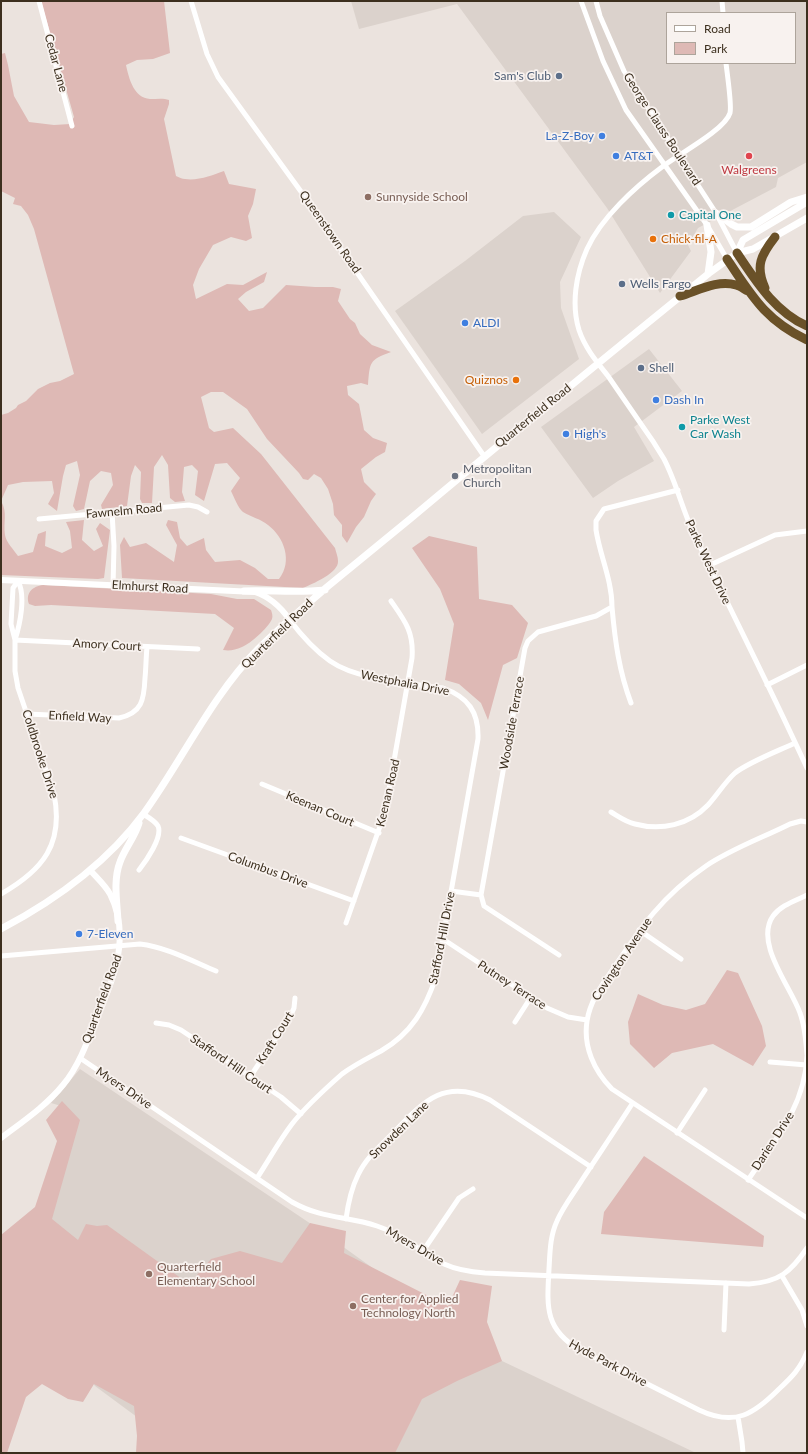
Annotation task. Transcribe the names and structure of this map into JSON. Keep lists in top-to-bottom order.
{
  "streets": {
    "main road": ["Quarterfield Road"],
    "street": [
      "Cedar Lane",
      "George Clauss Boulevard",
      "Queenstown Road",
      "Fawnelm Road",
      "Parke West Drive",
      "Elmhurst Road",
      "Amory Court",
      "Westphalia Drive",
      "Enfield Way",
      "Woodside Terrace",
      "Coldbrooke Drive",
      "Keenan Road",
      "Keenan Court",
      "Columbus Drive",
      "Stafford Hill Drive",
      "Covington Avenue",
      "Putney Terrace",
      "Kraft Court",
      "Stafford Hill Court",
      "Myers Drive",
      "Snowden Lane",
      "Darien Drive",
      "Hyde Park Drive"
    ]
  },
  "crossings": [
    ["George Clauss Boulevard", "Quarterfield Road"],
    ["George Clauss Boulevard", "Parke West Drive"],
    ["Queenstown Road", "Quarterfield Road"],
    ["Quarterfield Road", "Parke West Drive"],
    ["Quarterfield Road", "Elmhurst Road"],
    ["Quarterfield Road", "Westphalia Drive"],
    ["Quarterfield Road", "Myers Drive"],
    ["Elmhurst Road", "Westphalia Drive"],
    ["Elmhurst Road", "Coldbrooke Drive"],
    ["Amory Court", "Enfield Way"],
    ["Amory Court", "Coldbrooke Drive"],
    ["Westphalia Drive", "Keenan Road"],
    ["Westphalia Drive", "Stafford Hill Drive"],
    ["Enfield Way", "Coldbrooke Drive"],
    ["Keenan Road", "Keenan Court"],
    ["Keenan Road", "Columbus Drive"],
    ["Stafford Hill Drive", "Putney Terrace"],
    ["Stafford Hill Drive", "Stafford Hill Court"],
    ["Stafford Hill Drive", "Myers Drive"],
    ["Covington Avenue", "Putney Terrace"],
    ["Covington Avenue", "Darien Drive"],
    ["Covington Avenue", "Hyde Park Drive"],
    ["Kraft Court", "Stafford Hill Court"],
    ["Myers Drive", "Snowden Lane"],
    ["Myers Drive", "Hyde Park Drive"],
    ["Snowden Lane", "Hyde Park Drive"]
  ],
  "places": [
    "Sam's Club",
    "La-Z-Boy",
    "AT&T",
    "Walgreens",
    "Sunnyside School",
    "Capital One",
    "Chick-fil-A",
    "Wells Fargo",
    "ALDI",
    "Shell",
    "Quiznos",
    "Dash In",
    "Parke West Car Wash",
    "High's",
    "Metropolitan Church",
    "7-Eleven",
    "Quarterfield Elementary School",
    "Center for Applied Technology North"
  ],
  "legend": ["Road", "Park"]
}
